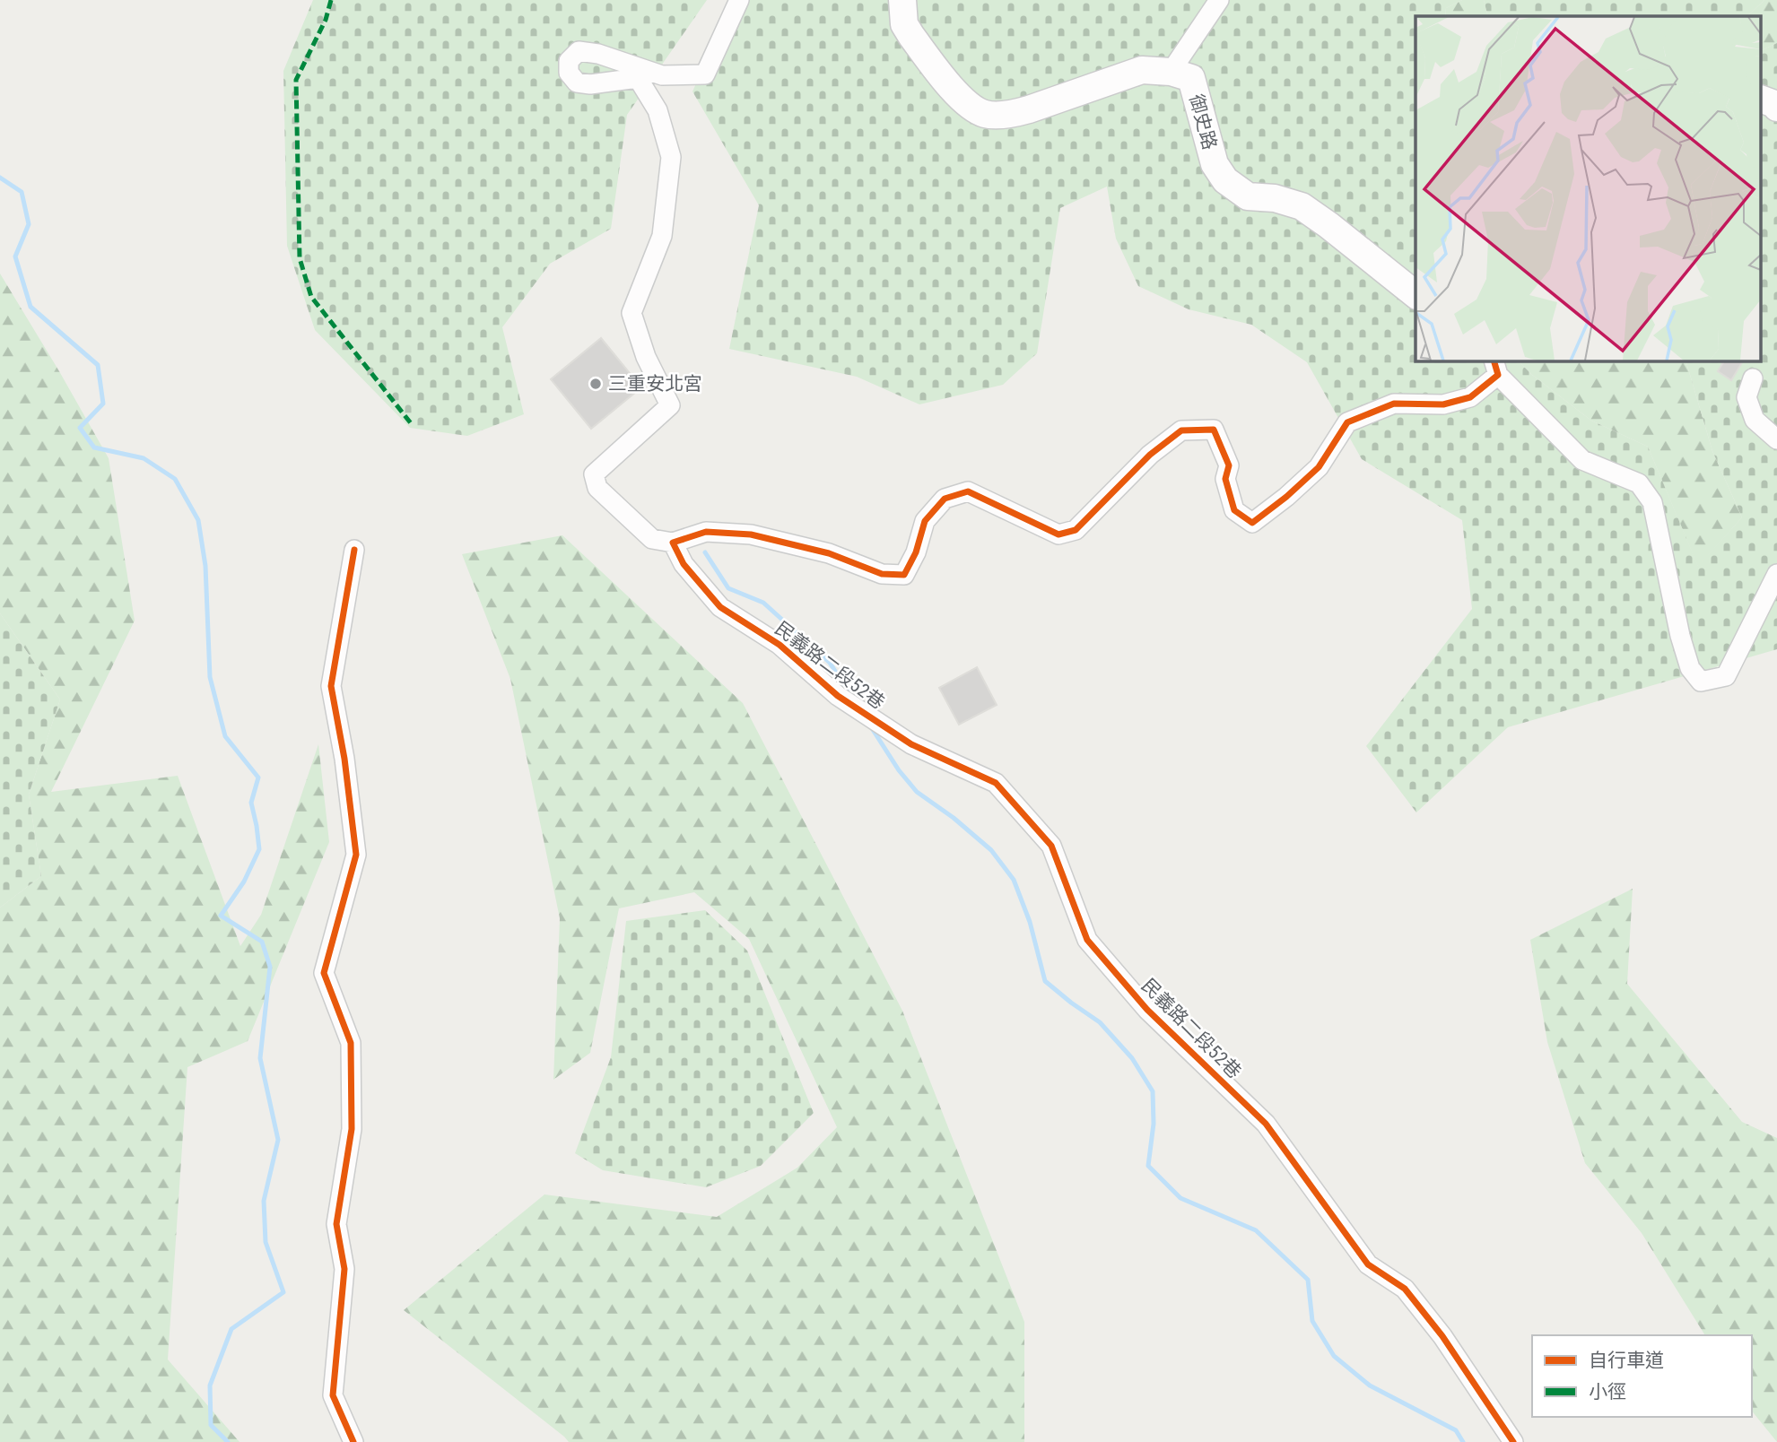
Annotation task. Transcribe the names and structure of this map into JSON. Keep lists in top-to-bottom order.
{
  "streets": {
    "street": ["御史路", "民義路二段52巷"]
  },
  "places": ["三重安北宮"],
  "legend": ["自行車道", "小徑"]
}
